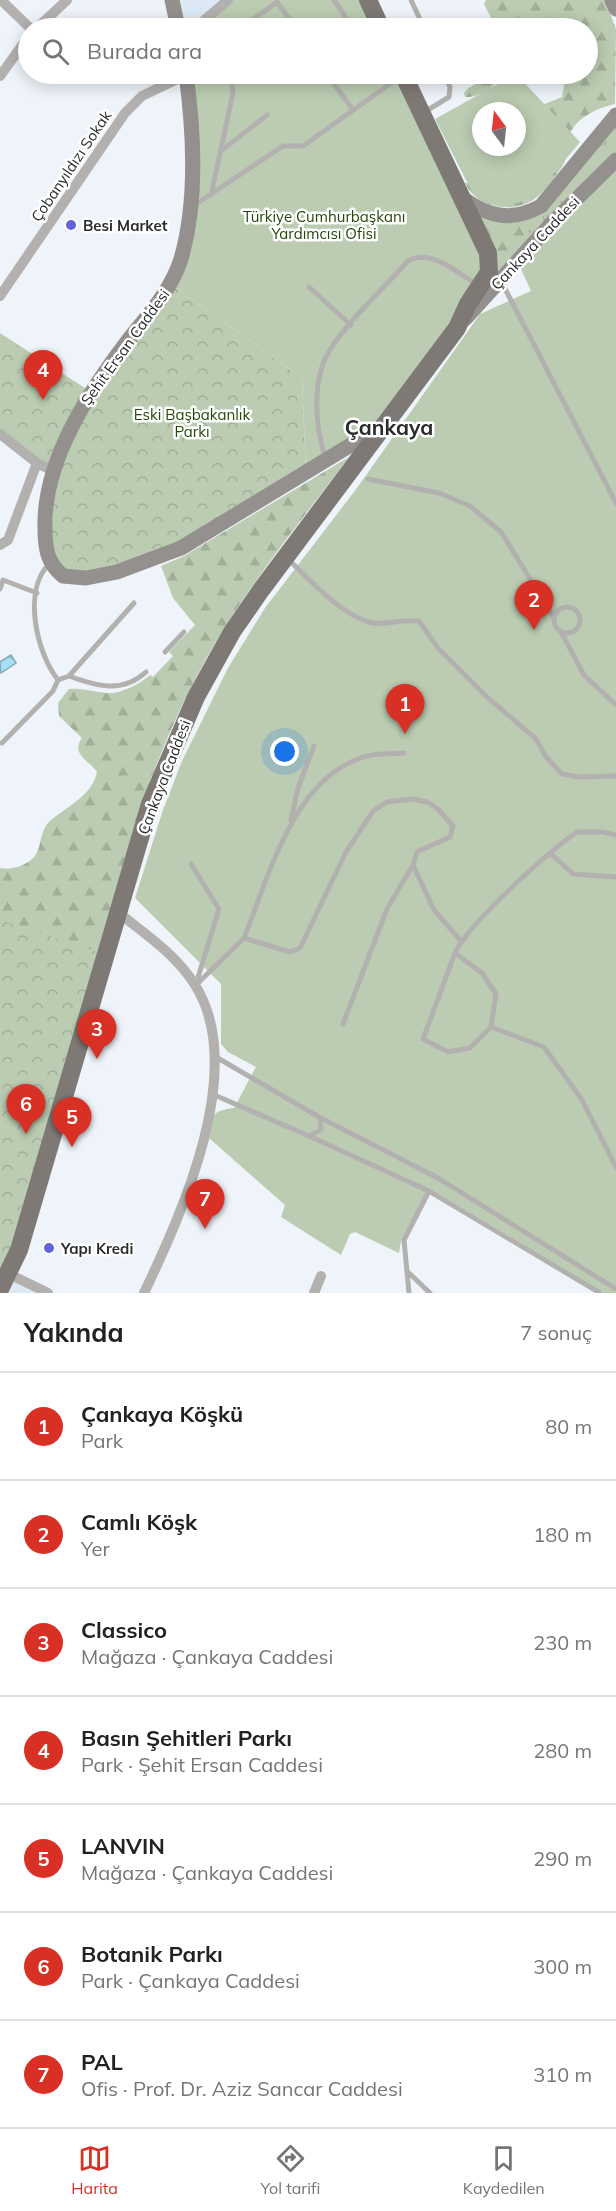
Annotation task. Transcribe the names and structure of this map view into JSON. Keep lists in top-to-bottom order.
{
  "streets": {
    "main road": ["Çankaya Caddesi", "Şehit Ersan Caddesi"],
    "street": ["Çobanyıldızı Sokak"]
  },
  "districts": ["Çankaya"],
  "parks": ["Türkiye Cumhurbaşkanı Yardımcısı Ofisi", "Eski Başbakanlık Parkı"],
  "places": ["Besi Market", "Yapı Kredi"],
  "north": "top",
  "page": {
    "search": "Burada ara",
    "pins": [
      "4",
      "2",
      "1",
      "3",
      "6",
      "5",
      "7"
    ],
    "heading": ["Yakında", "7 sonuç"],
    "list": [
      {
        "mark": "1",
        "name": "Çankaya Köşkü",
        "note": "Park",
        "value": "80 m"
      },
      {
        "mark": "2",
        "name": "Camlı Köşk",
        "note": "Yer",
        "value": "180 m"
      },
      {
        "mark": "3",
        "name": "Classico",
        "note": "Mağaza · Çankaya Caddesi",
        "value": "230 m"
      },
      {
        "mark": "4",
        "name": "Basın Şehitleri Parkı",
        "note": "Park · Şehit Ersan Caddesi",
        "value": "280 m"
      },
      {
        "mark": "5",
        "name": "LANVIN",
        "note": "Mağaza · Çankaya Caddesi",
        "value": "290 m"
      },
      {
        "mark": "6",
        "name": "Botanik Parkı",
        "note": "Park · Çankaya Caddesi",
        "value": "300 m"
      },
      {
        "mark": "7",
        "name": "PAL",
        "note": "Ofis · Prof. Dr. Aziz Sancar Caddesi",
        "value": "310 m"
      }
    ],
    "nav": ["Harita", "Yol tarifi", "Kaydedilen"]
  }
}
